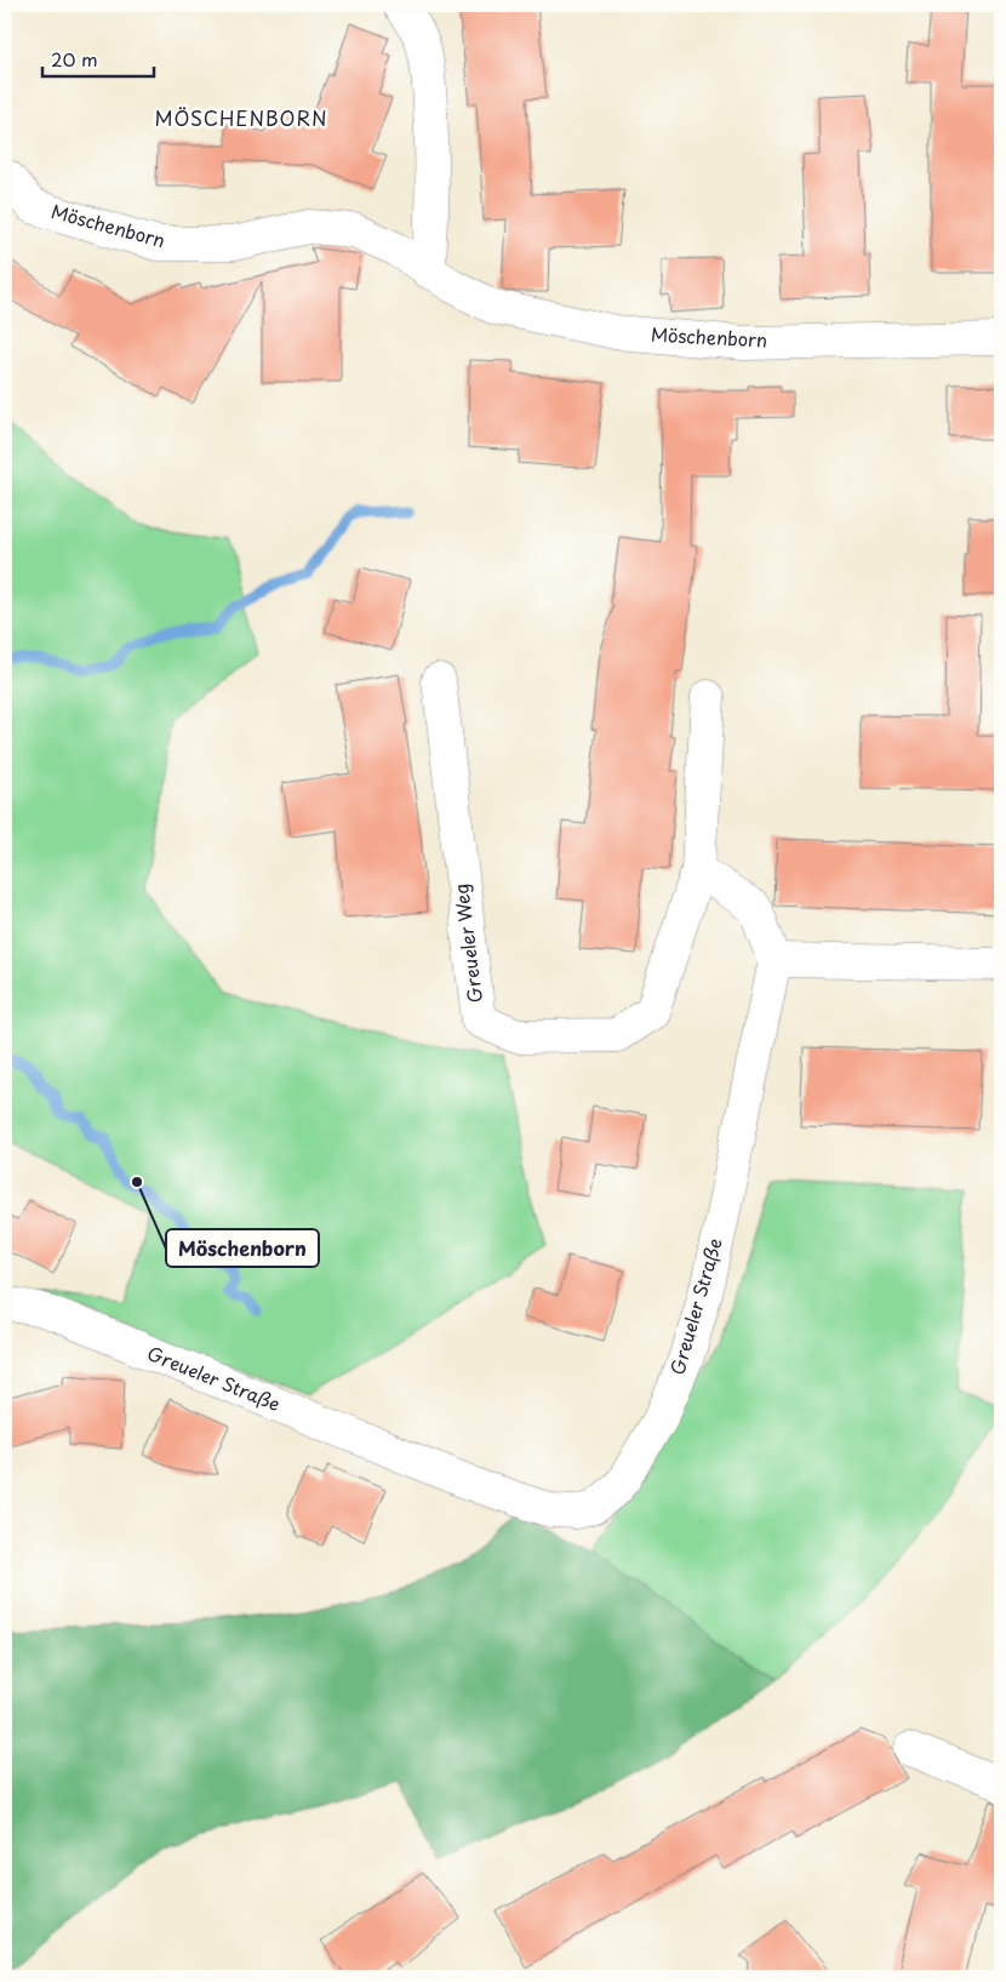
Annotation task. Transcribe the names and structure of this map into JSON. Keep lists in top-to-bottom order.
{
  "streets": {
    "street": ["Möschenborn", "Greueler Weg", "Greueler Straße"]
  },
  "districts": ["MÖSCHENBORN"],
  "places": ["Möschenborn"],
  "scale_bar": "20 m"
}
